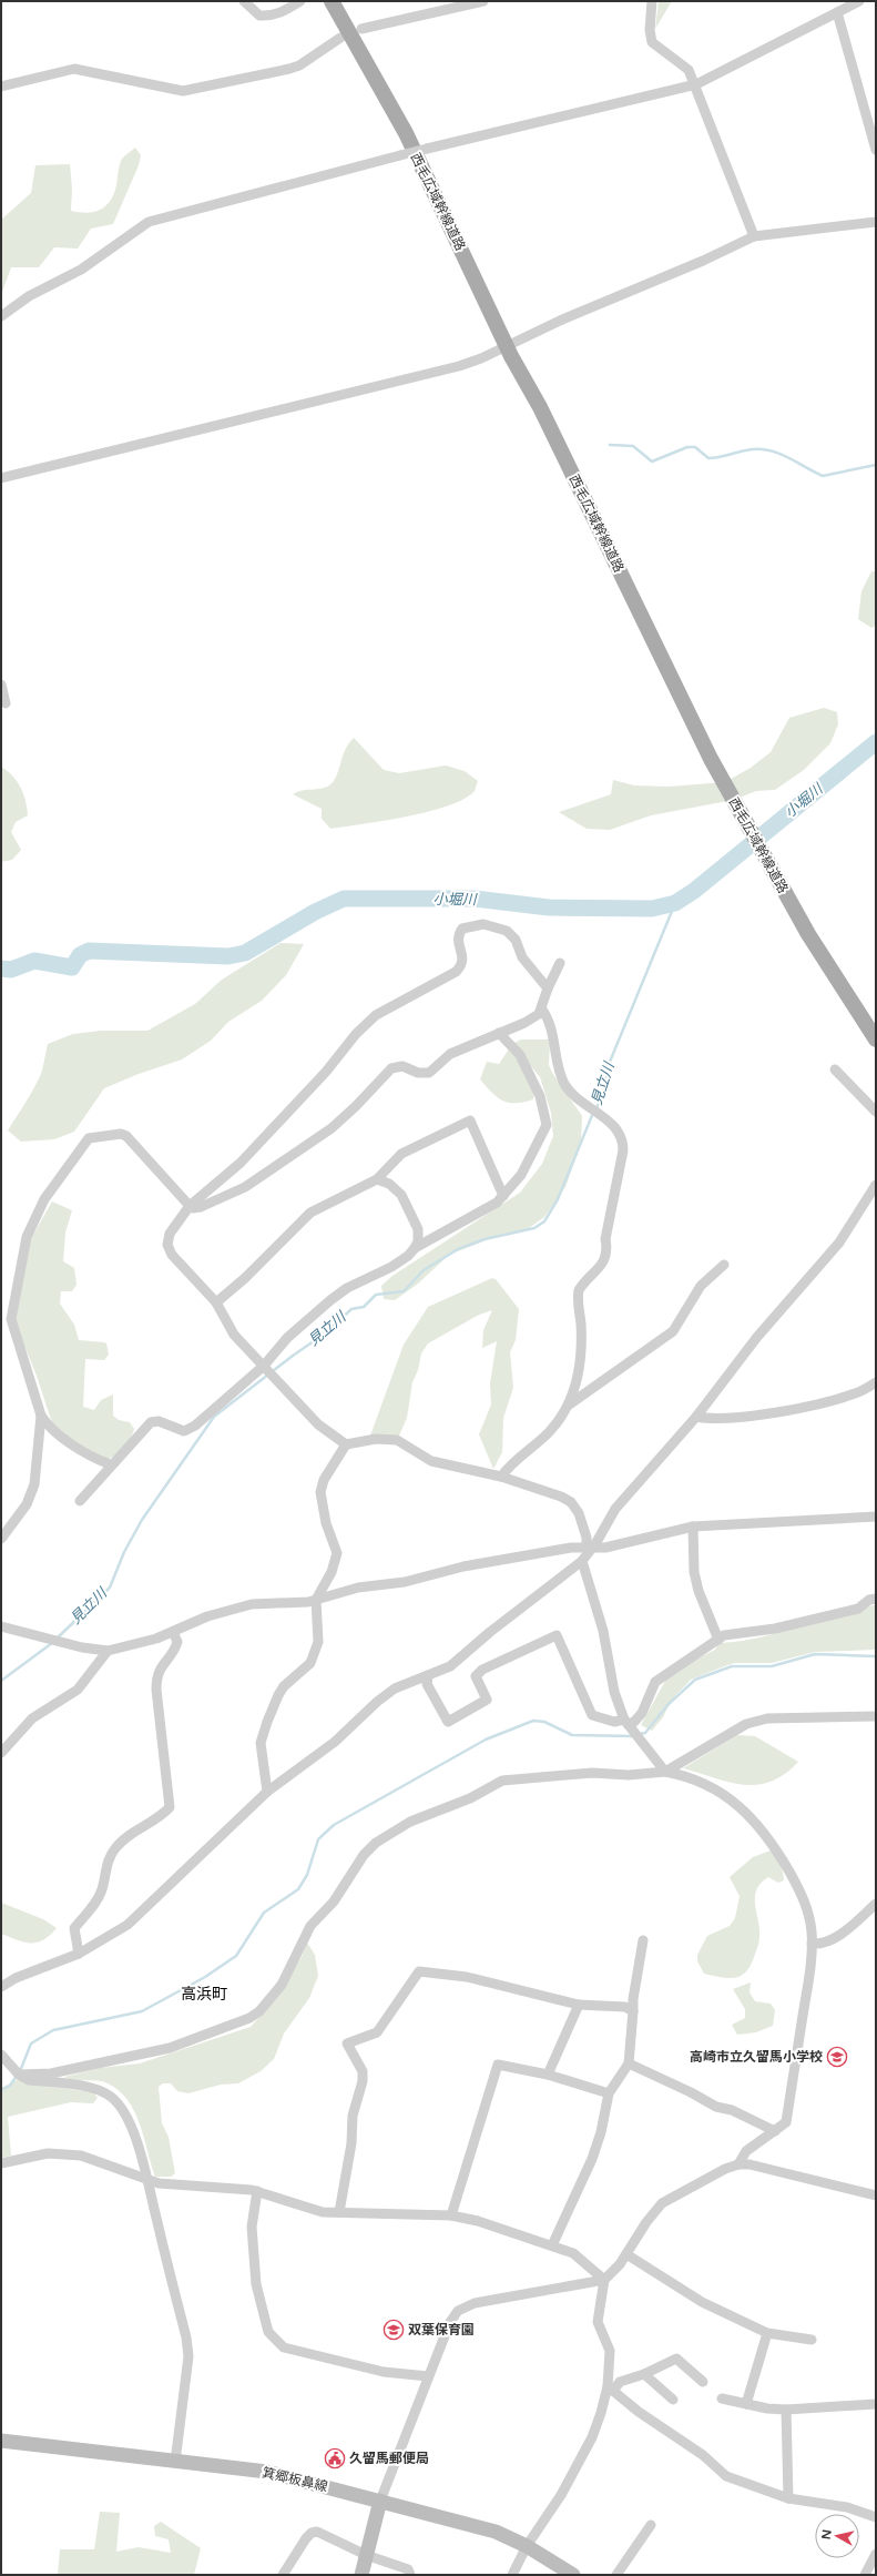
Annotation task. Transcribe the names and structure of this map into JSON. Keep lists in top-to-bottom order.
{
  "streets": {
    "main road": ["西毛広域幹線道路", "箕郷板鼻線"]
  },
  "districts": ["高浜町"],
  "water": ["小堀川", "見立川"],
  "places": {
    "school or university": ["高崎市立久留馬小学校", "双葉保育園"],
    "public building": ["久留馬郵便局"]
  },
  "north": "left"
}
